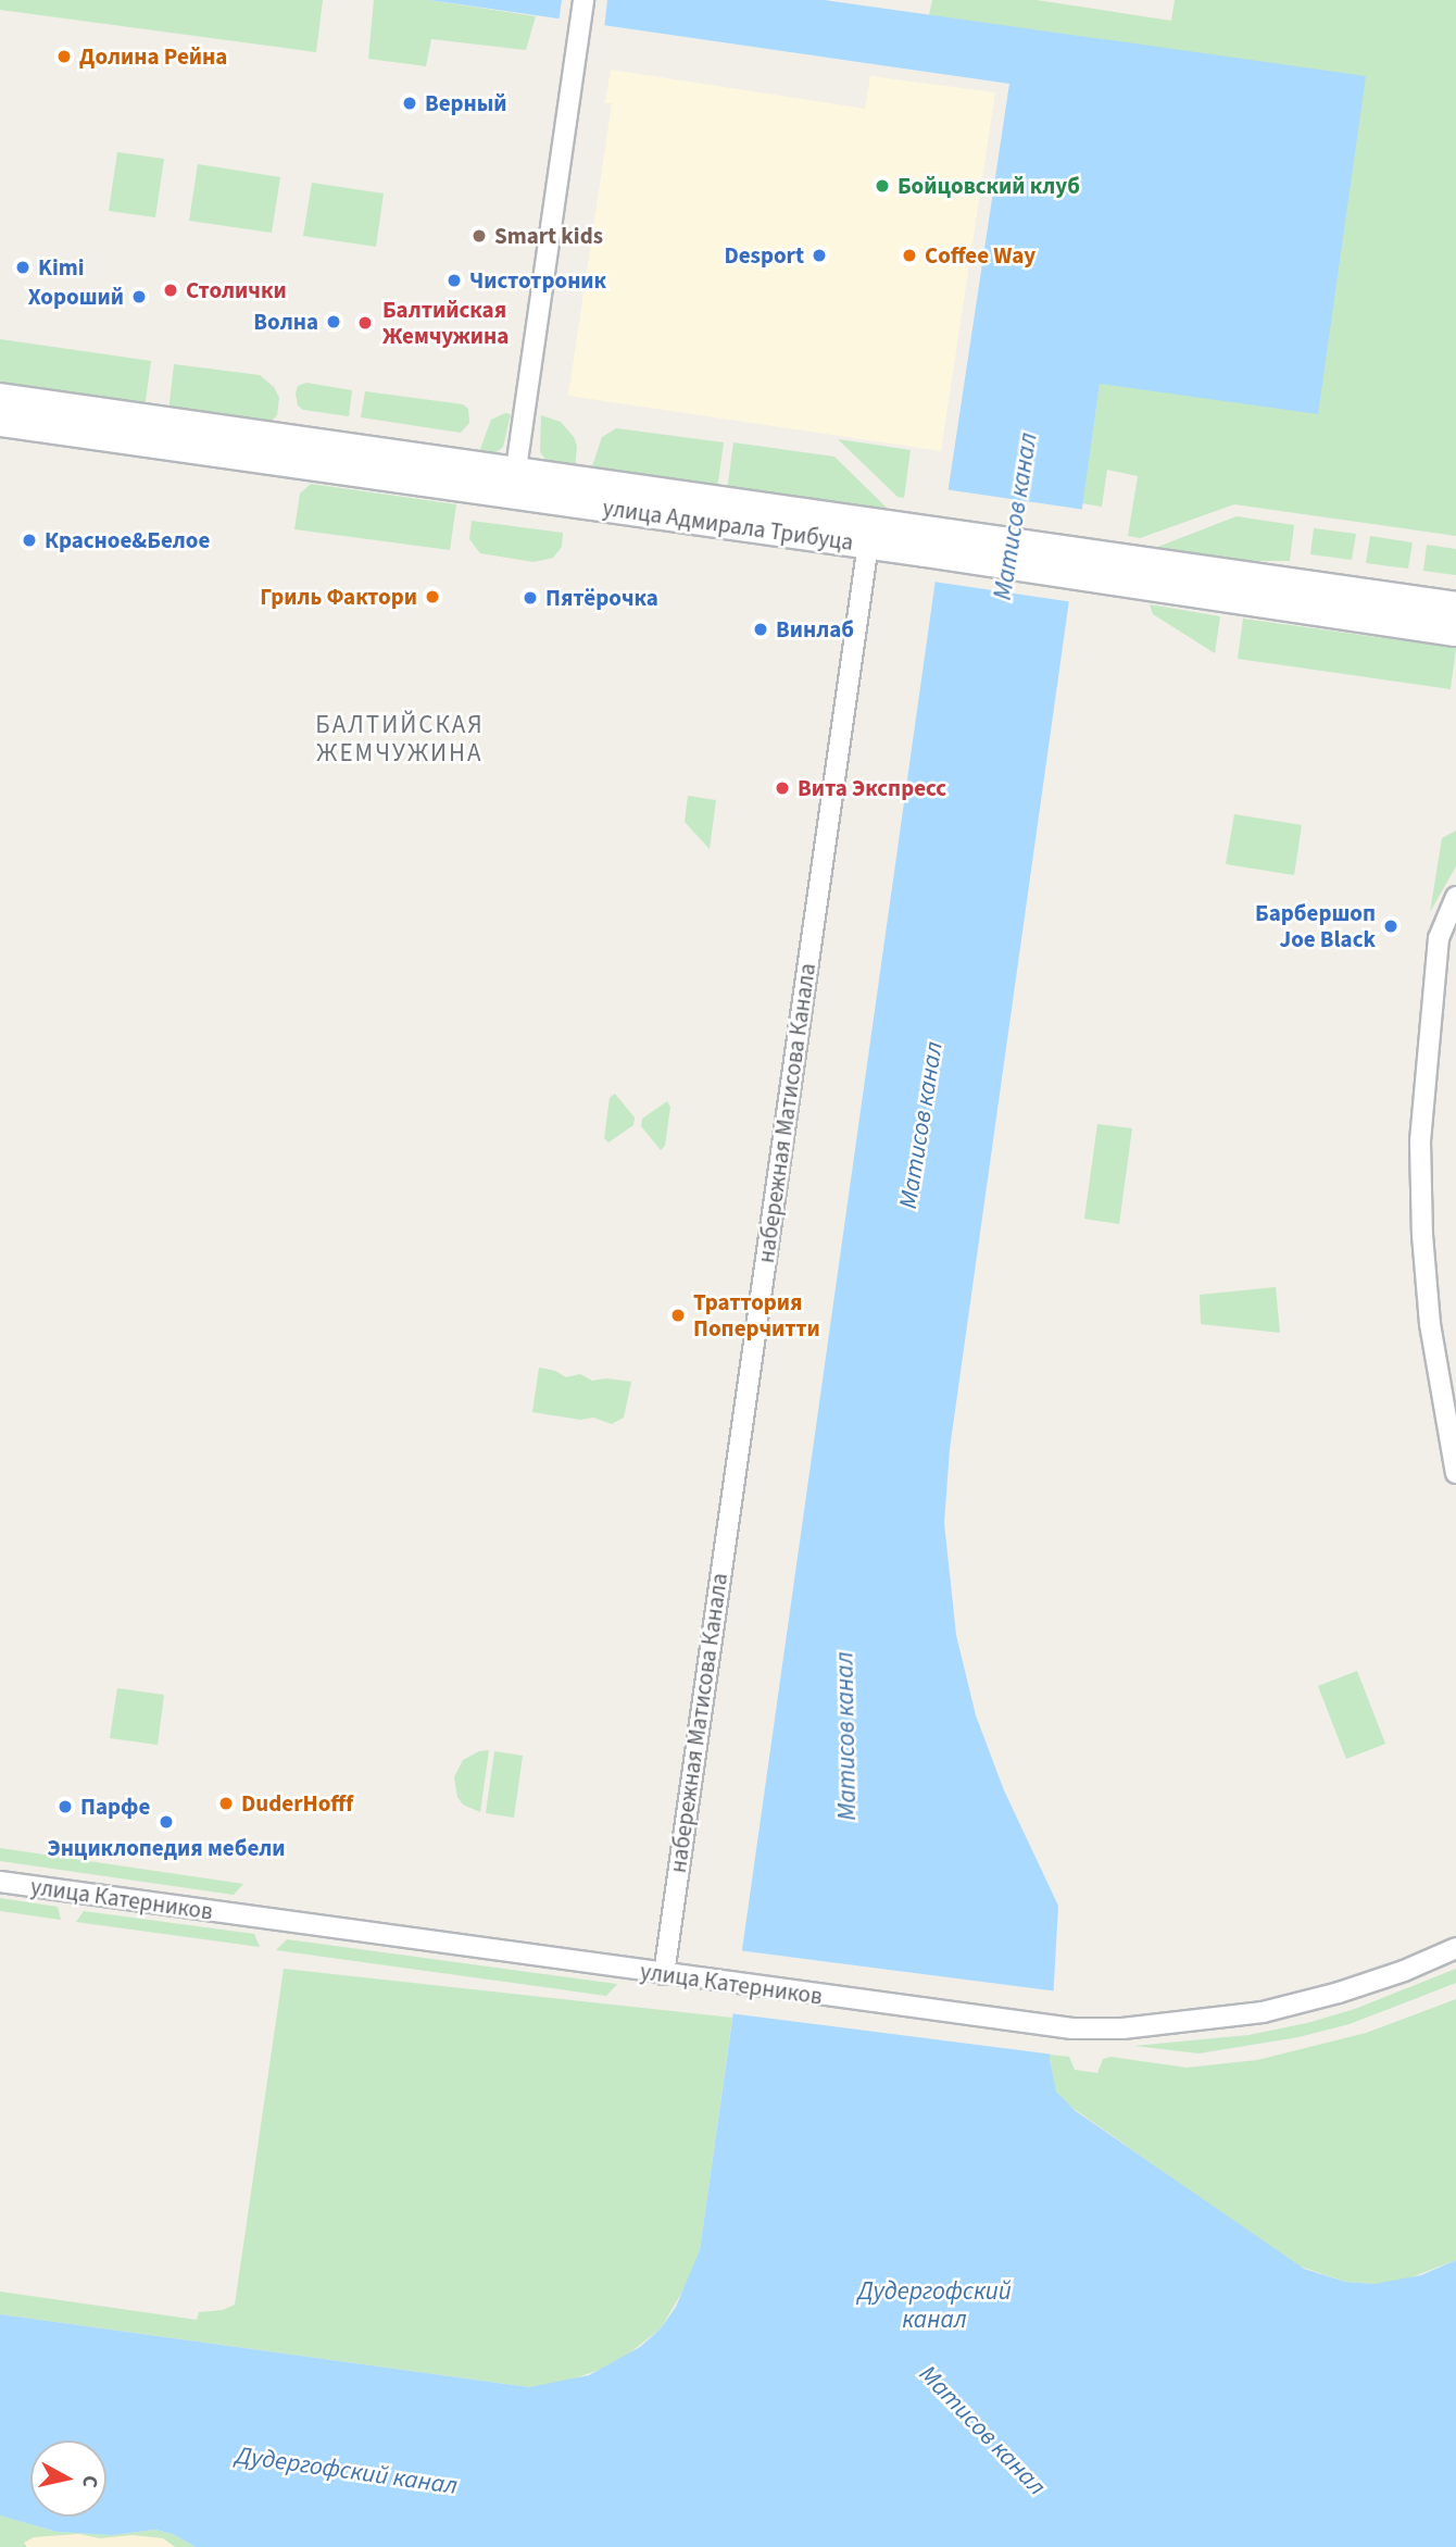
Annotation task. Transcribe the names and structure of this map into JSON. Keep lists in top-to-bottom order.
{
  "streets": {
    "street": ["улица Адмирала Трибуца", "набережная Матисова Канала", "улица Катерников"]
  },
  "crossings": [
    ["улица Адмирала Трибуца", "набережная Матисова Канала"],
    ["набережная Матисова Канала", "улица Катерников"]
  ],
  "districts": ["БАЛТИЙСКАЯ ЖЕМЧУЖИНА"],
  "water": ["Матисов канал", "Дудергофский канал"],
  "places": [
    "Долина Рейна",
    "Верный",
    "Бойцовский клуб",
    "Smart kids",
    "Desport",
    "Coffee Way",
    "Kimi",
    "Чистотроник",
    "Столички",
    "Хороший",
    "Волна",
    "Балтийская Жемчужина",
    "Красное&Белое",
    "Гриль Фактори",
    "Пятёрочка",
    "Винлаб",
    "Вита Экспресс",
    "Барбершоп Joe Black",
    "Траттория Поперчитти",
    "DuderHofff",
    "Парфе",
    "Энциклопедия мебели"
  ],
  "north": "right"
}
